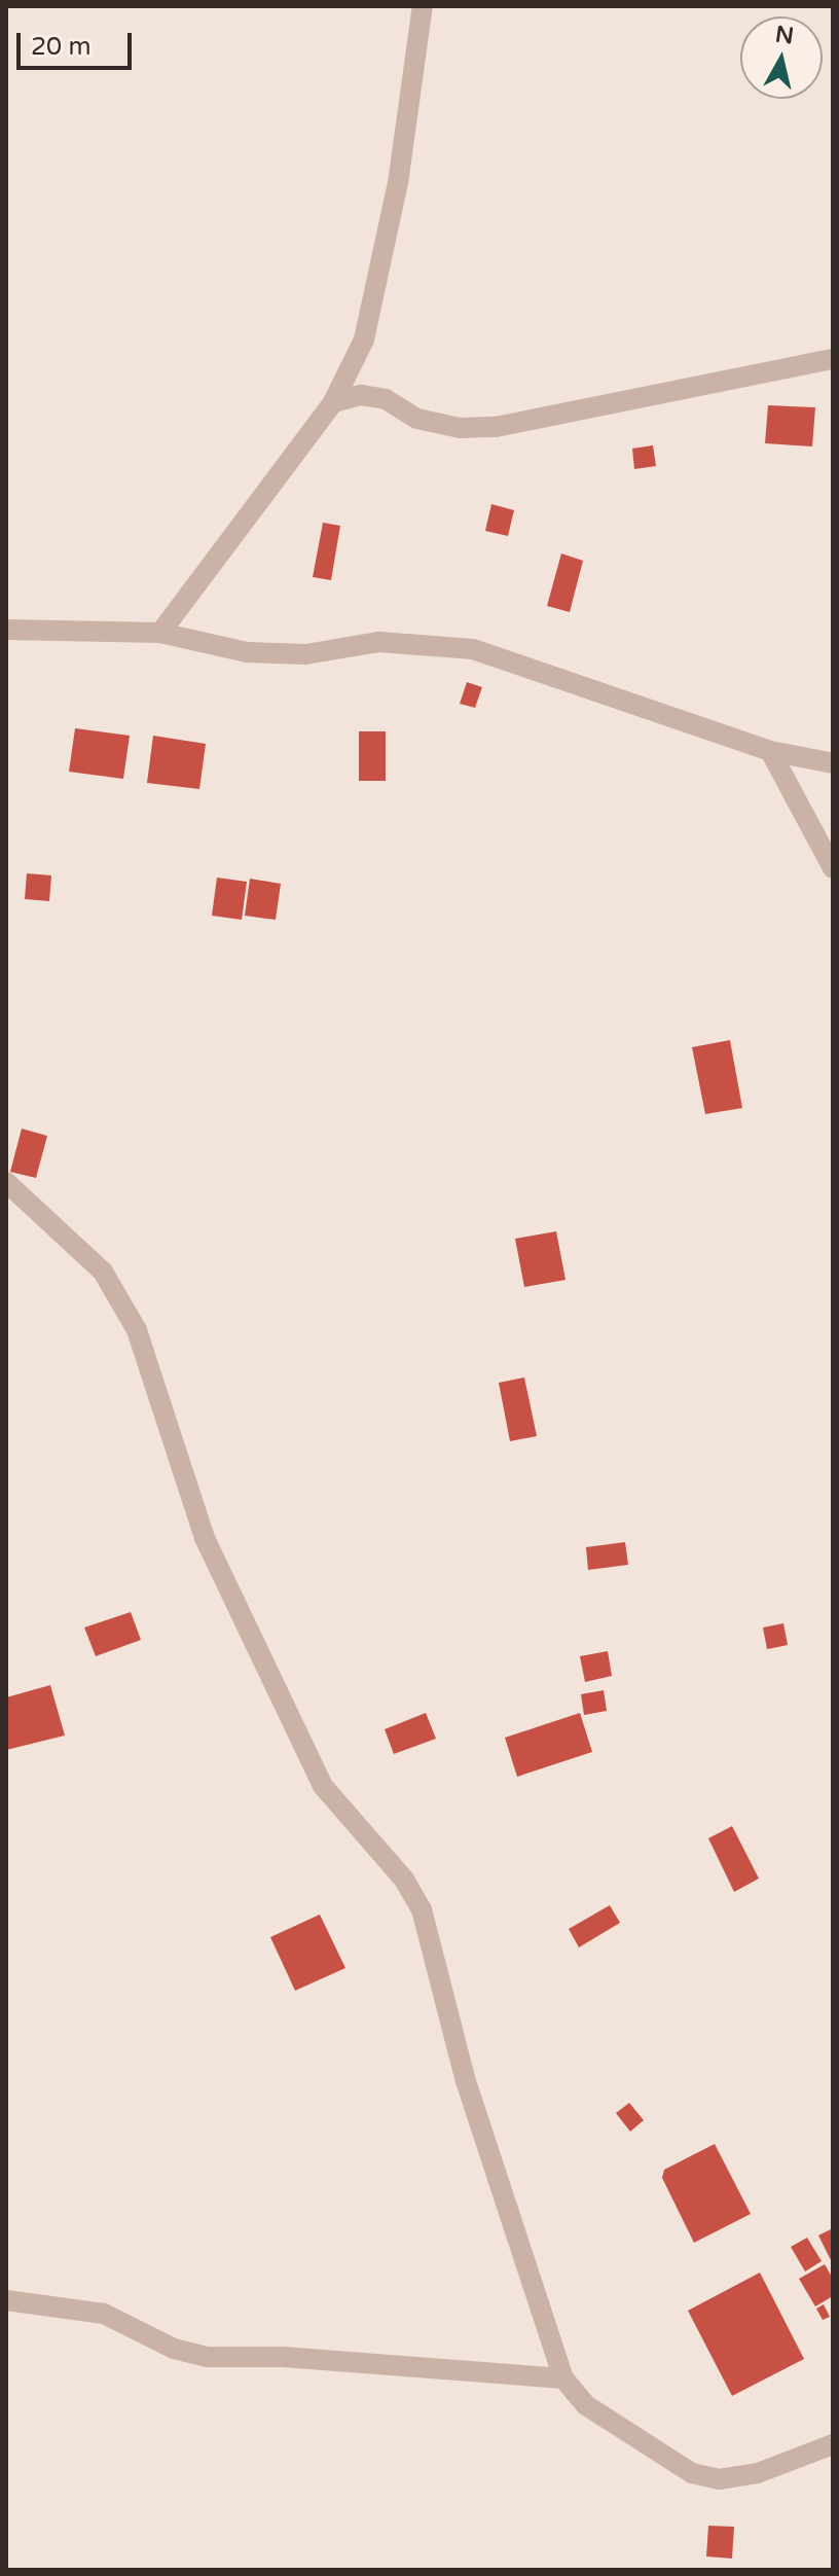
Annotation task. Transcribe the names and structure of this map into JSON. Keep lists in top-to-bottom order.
{
  "scale_bar": "20 m",
  "north": "top"
}
